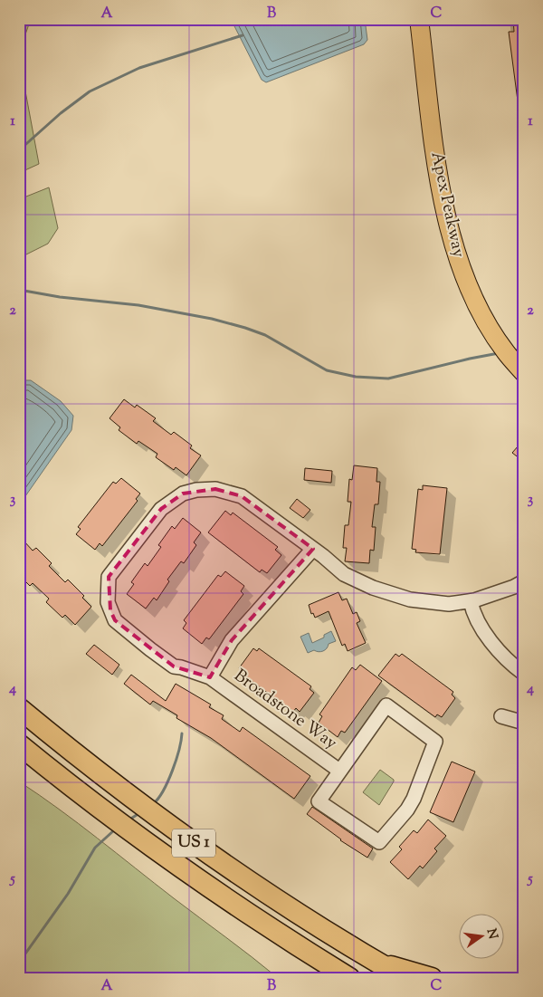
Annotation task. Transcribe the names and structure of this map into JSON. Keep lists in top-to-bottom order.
{
  "streets": {
    "highway": ["US 1"],
    "main road": ["Apex Peakway"],
    "street": ["Broadstone Way"]
  },
  "north": "right",
  "grid": {
    "columns": ["A", "B", "C"],
    "rows": [
      "1",
      "2",
      "3",
      "4",
      "5"
    ]
  }
}
